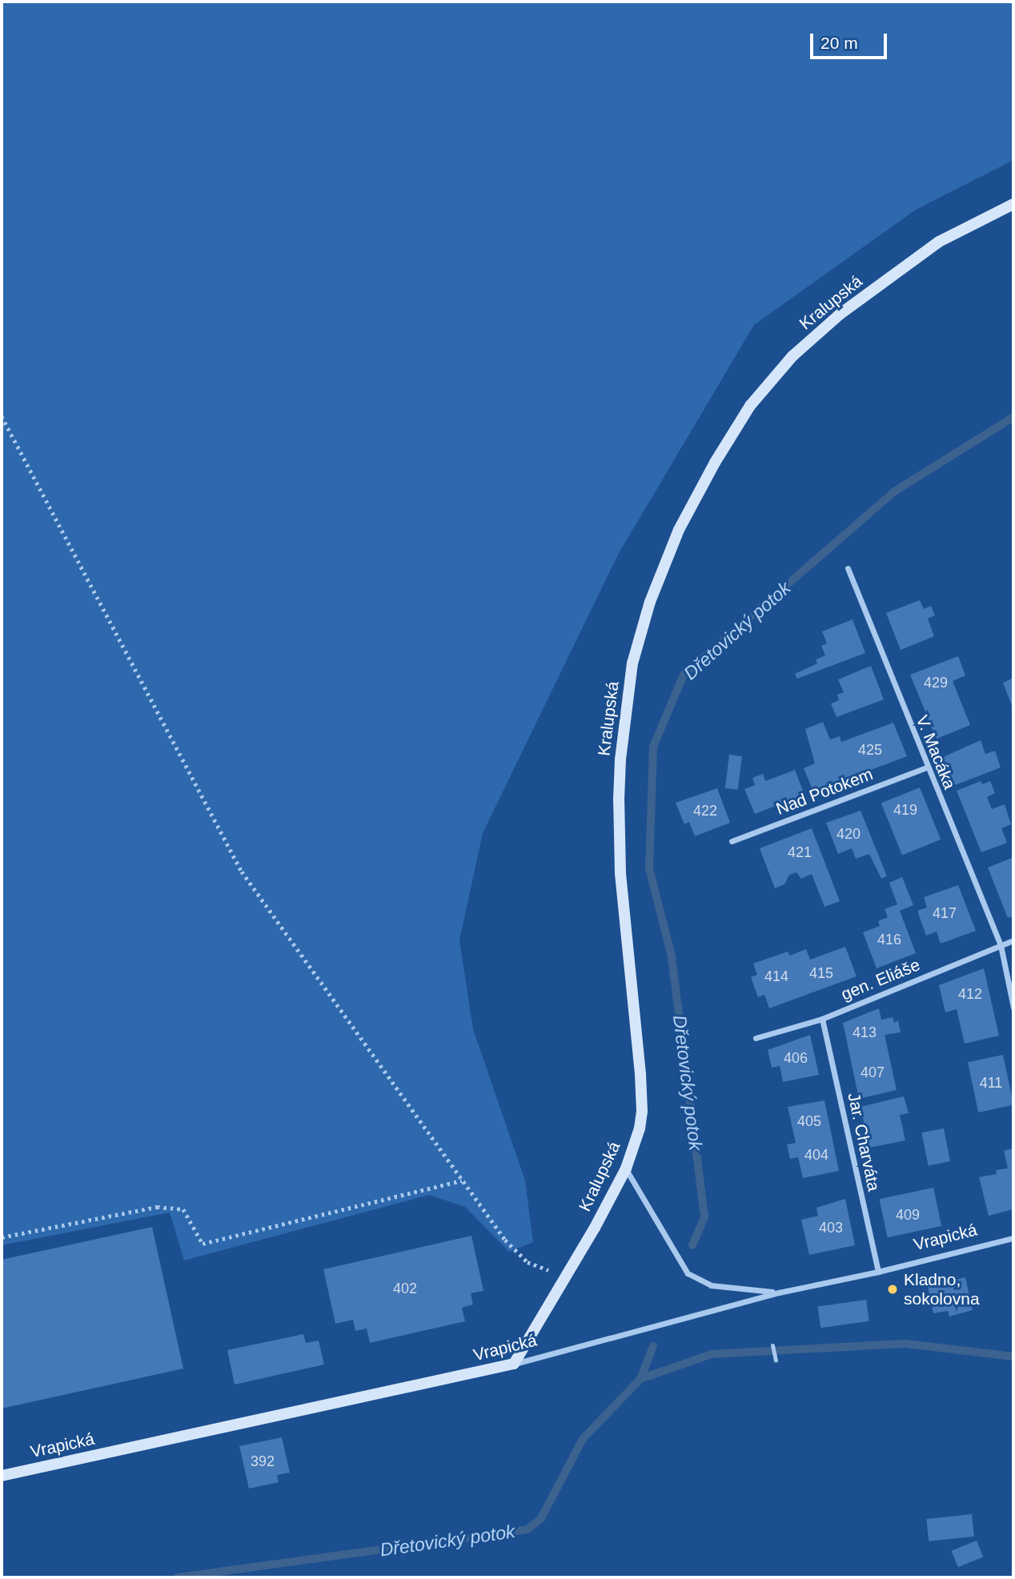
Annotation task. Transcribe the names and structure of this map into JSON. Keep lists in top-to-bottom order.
{
  "streets": {
    "main road": ["Kralupská", "Vrapická"],
    "street": [
      "V. Macáka",
      "Nad Potokem",
      "gen. Eliáše",
      "Jar. Charváta"
    ]
  },
  "crossings": [
    ["Kralupská", "Vrapická"],
    ["V. Macáka", "Nad Potokem"],
    ["V. Macáka", "gen. Eliáše"],
    ["gen. Eliáše", "Jar. Charváta"],
    ["Jar. Charváta", "Vrapická"]
  ],
  "water": ["Dřetovický potok"],
  "places": ["Kladno, sokolovna"],
  "house_numbers": [
    "429",
    "425",
    "419",
    "422",
    "420",
    "421",
    "417",
    "416",
    "415",
    "414",
    "412",
    "413",
    "406",
    "407",
    "411",
    "405",
    "404",
    "409",
    "403",
    "402",
    "392"
  ],
  "scale_bar": "20 m"
}
